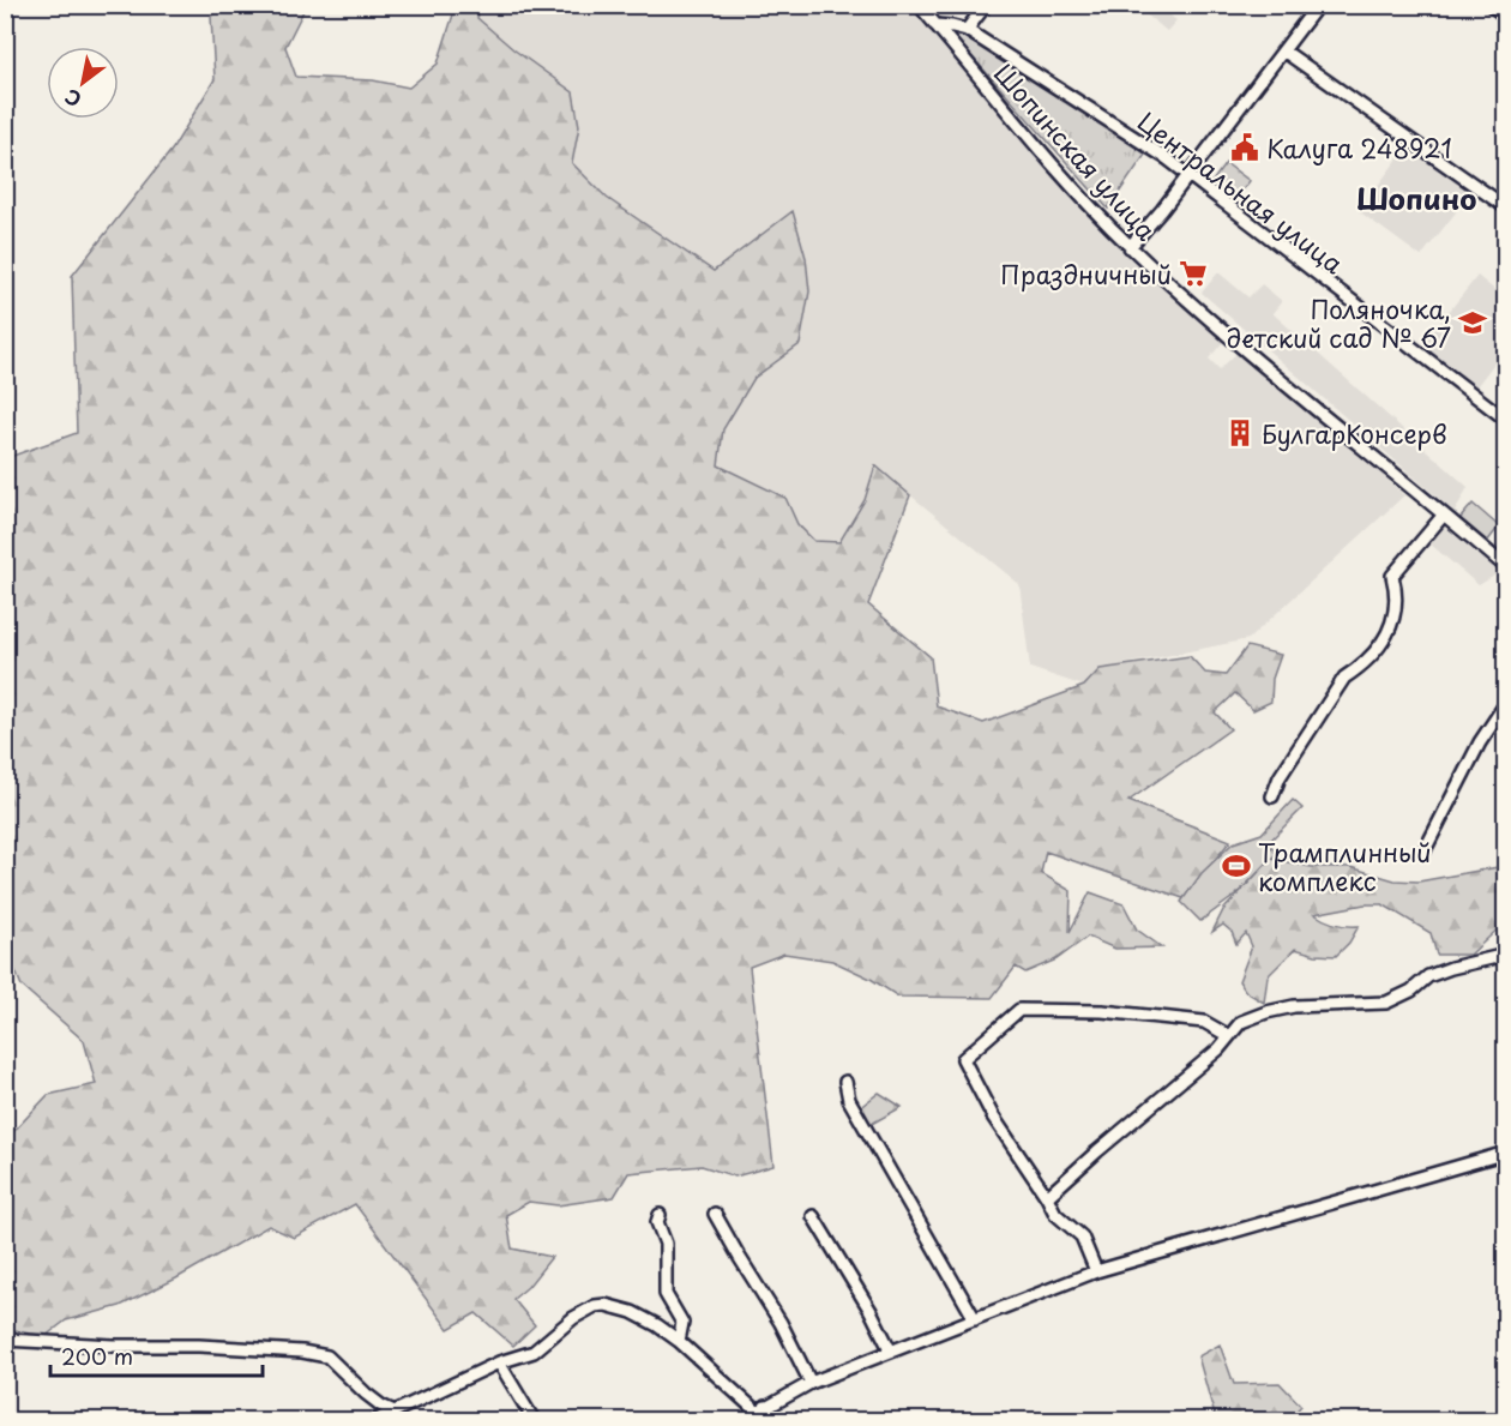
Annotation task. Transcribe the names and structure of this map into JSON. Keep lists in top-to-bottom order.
{
  "streets": {
    "street": ["Шопинская улица", "Центральная улица"]
  },
  "crossings": [
    ["Шопинская улица", "Центральная улица"]
  ],
  "districts": ["Шопино"],
  "places": {
    "public building": ["Калуга 248921"],
    "supermarket": ["Праздничный"],
    "school or university": ["Поляночка, детский сад № 67"],
    "building": ["БулгарКонсерв"],
    "sports": ["Трамплинный комплекс"]
  },
  "scale_bar": "200 m",
  "north": "bottom left"
}
